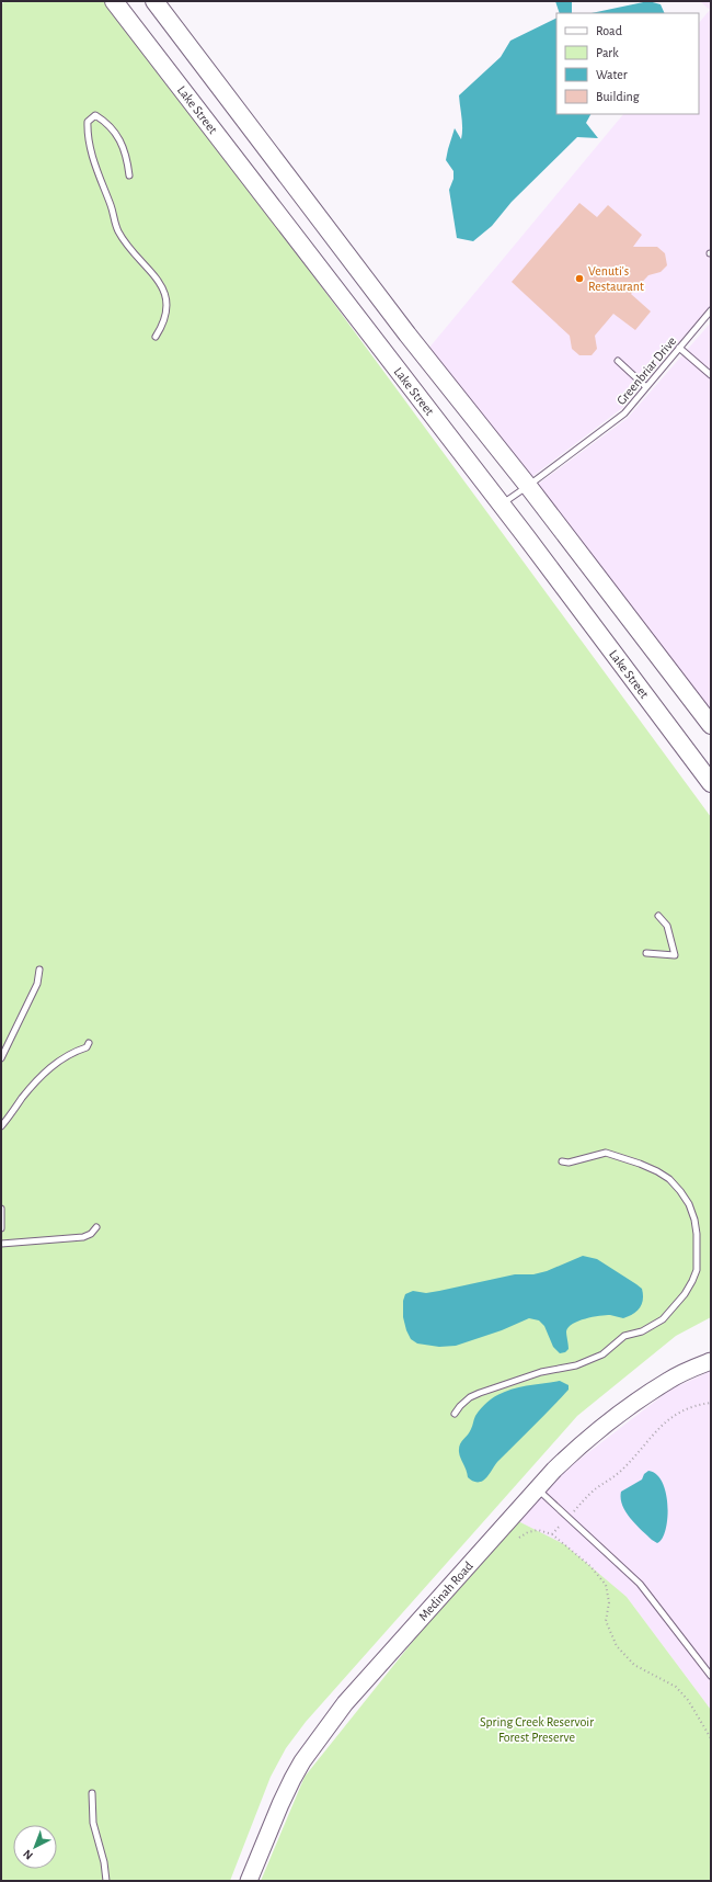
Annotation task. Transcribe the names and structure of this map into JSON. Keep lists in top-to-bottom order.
{
  "streets": {
    "main road": ["Lake Street", "Medinah Road"],
    "lane": ["Greenbriar Drive"]
  },
  "crossings": [
    ["Lake Street", "Greenbriar Drive"]
  ],
  "parks": ["Spring Creek Reservoir Forest Preserve"],
  "places": ["Venuti's Restaurant"],
  "legend": [
    "Road",
    "Park",
    "Water",
    "Building"
  ],
  "north": "bottom left"
}
